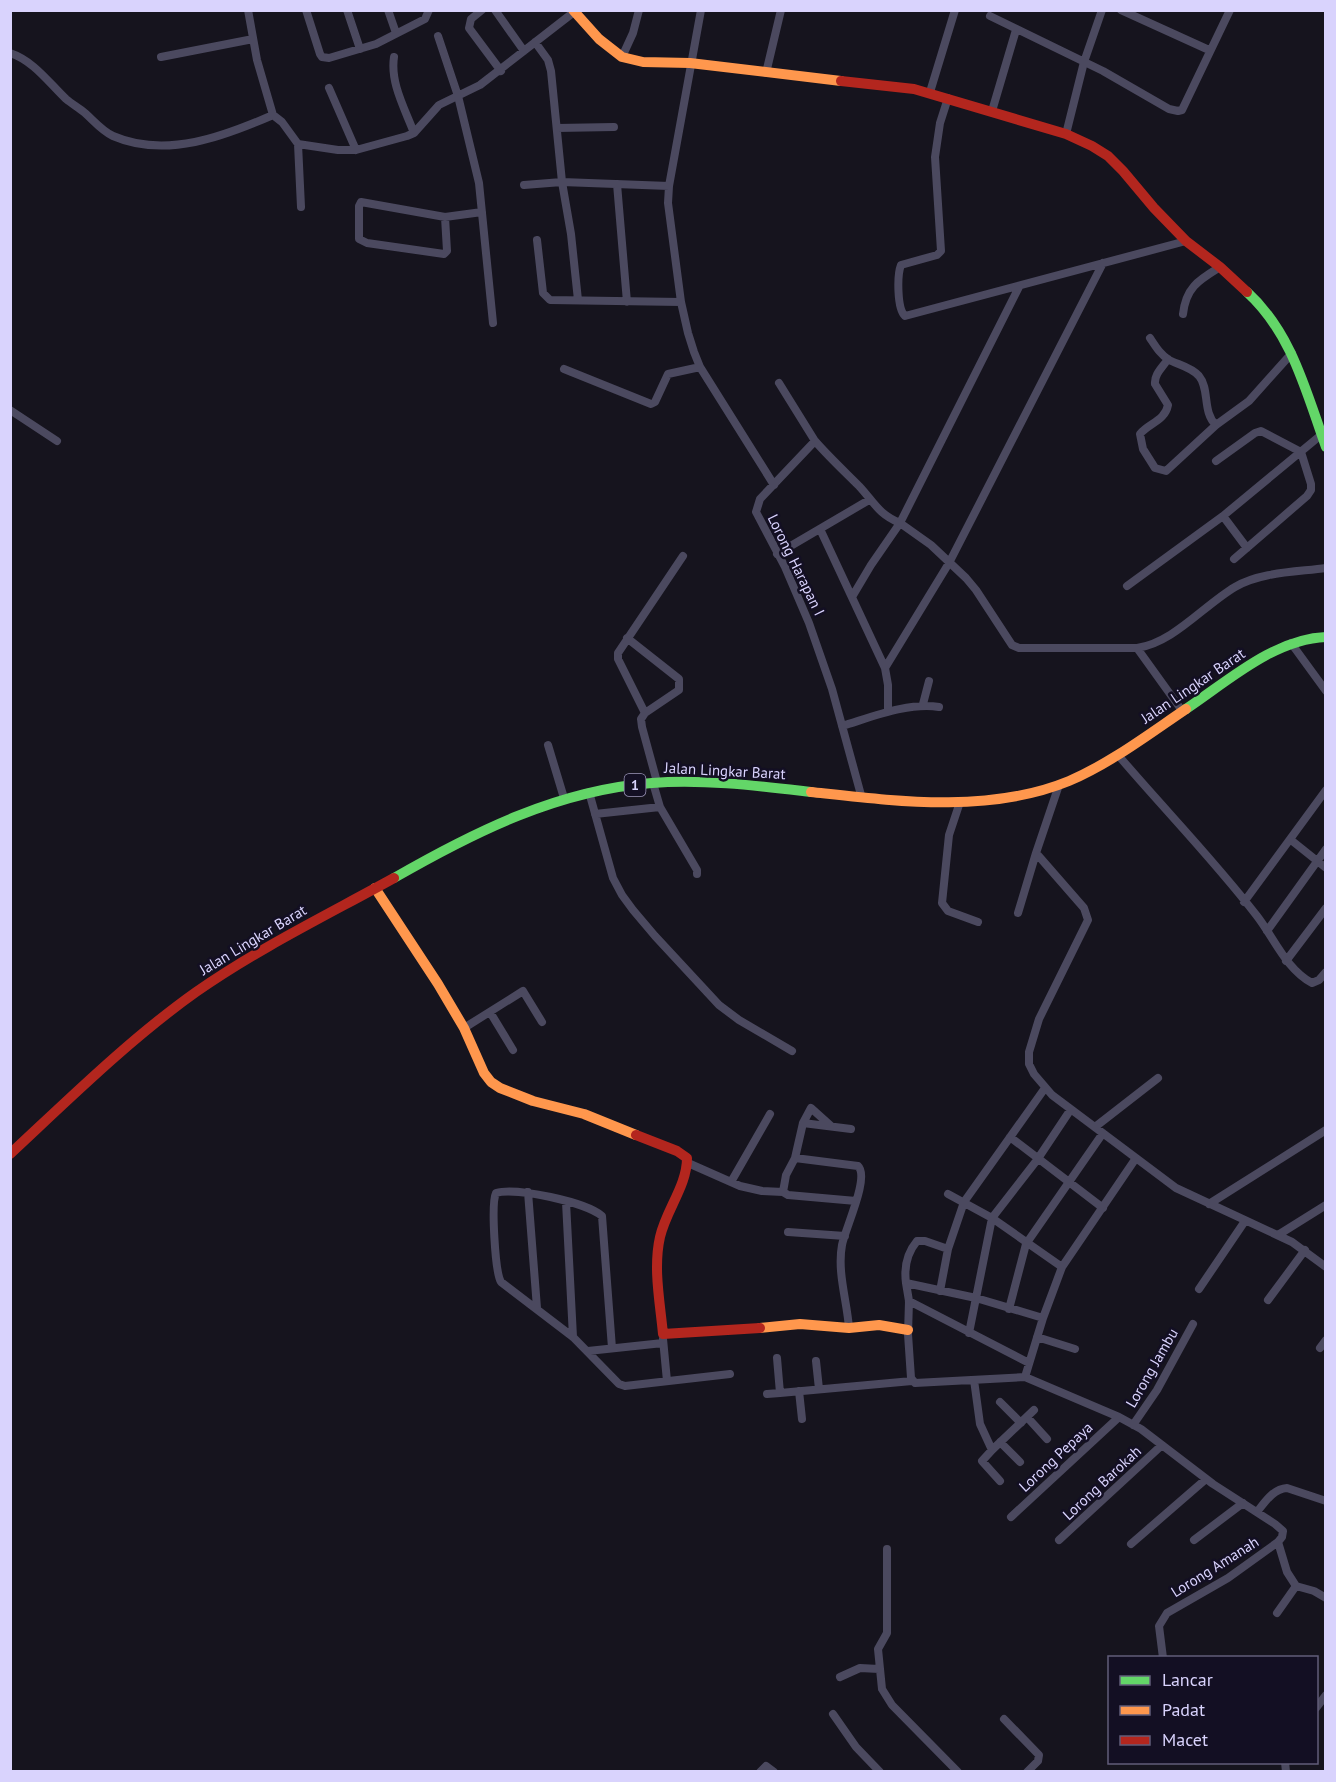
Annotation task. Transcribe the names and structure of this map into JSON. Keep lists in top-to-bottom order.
{
  "streets": {
    "main road": ["Jalan Lingkar Barat", "1"],
    "street": [
      "Lorong Harapan I",
      "Lorong Jambu",
      "Lorong Pepaya",
      "Lorong Barokah",
      "Lorong Amanah"
    ]
  },
  "crossings": [
    ["Lorong Harapan I", "Jalan Lingkar Barat"]
  ],
  "legend": ["Lancar", "Padat", "Macet"]
}
